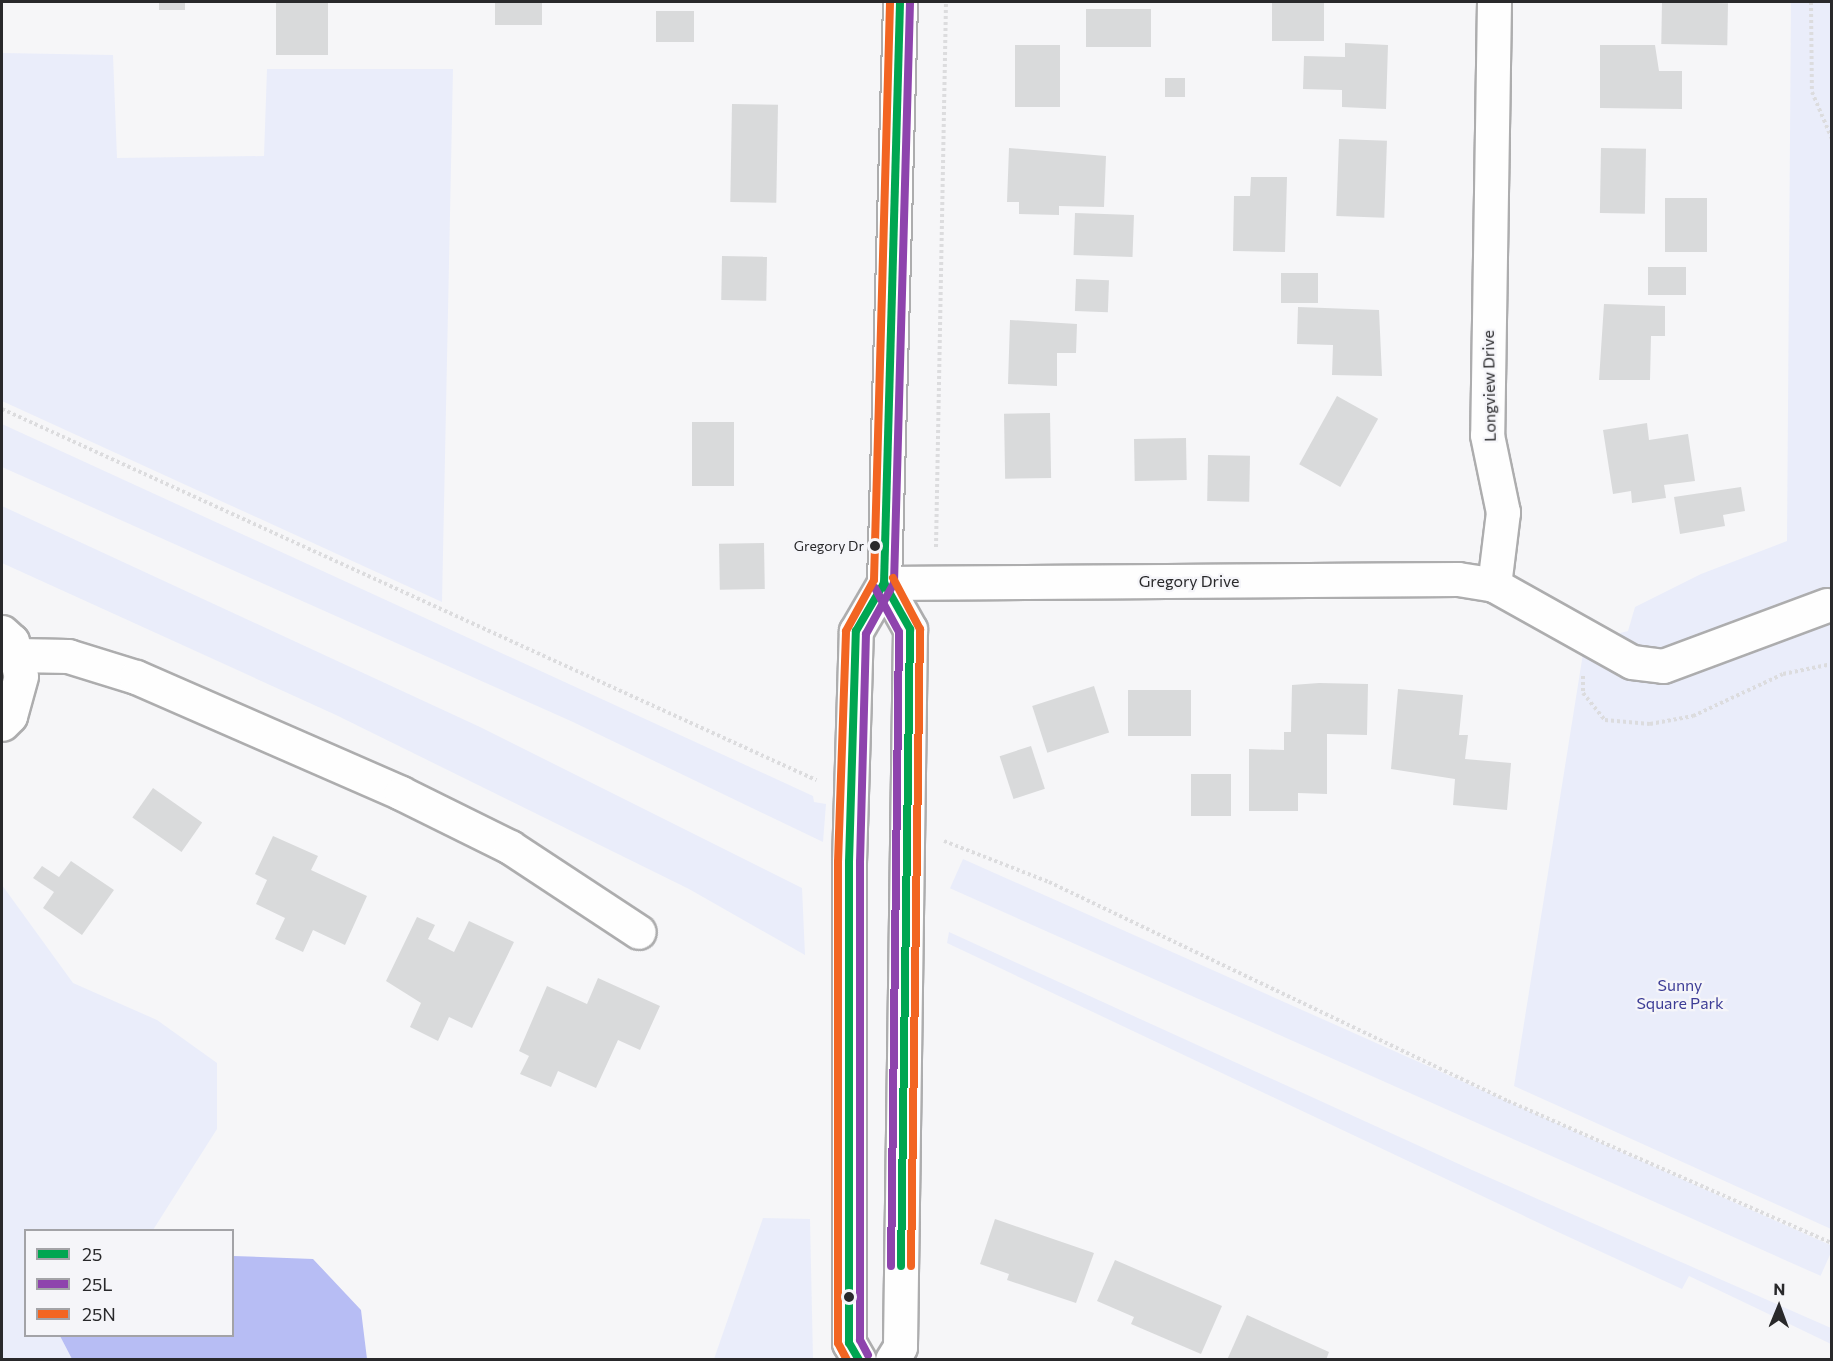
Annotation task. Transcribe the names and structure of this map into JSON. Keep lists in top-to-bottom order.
{
  "streets": {
    "main road": ["Longview Drive", "Gregory Drive"]
  },
  "crossings": [
    ["Longview Drive", "Gregory Drive"]
  ],
  "parks": ["Sunny Square Park"],
  "places": ["Gregory Dr"],
  "lines": ["transit line 25", "transit line 25L", "transit line 25N"],
  "legend": ["25", "25L", "25N"],
  "north": "top"
}
